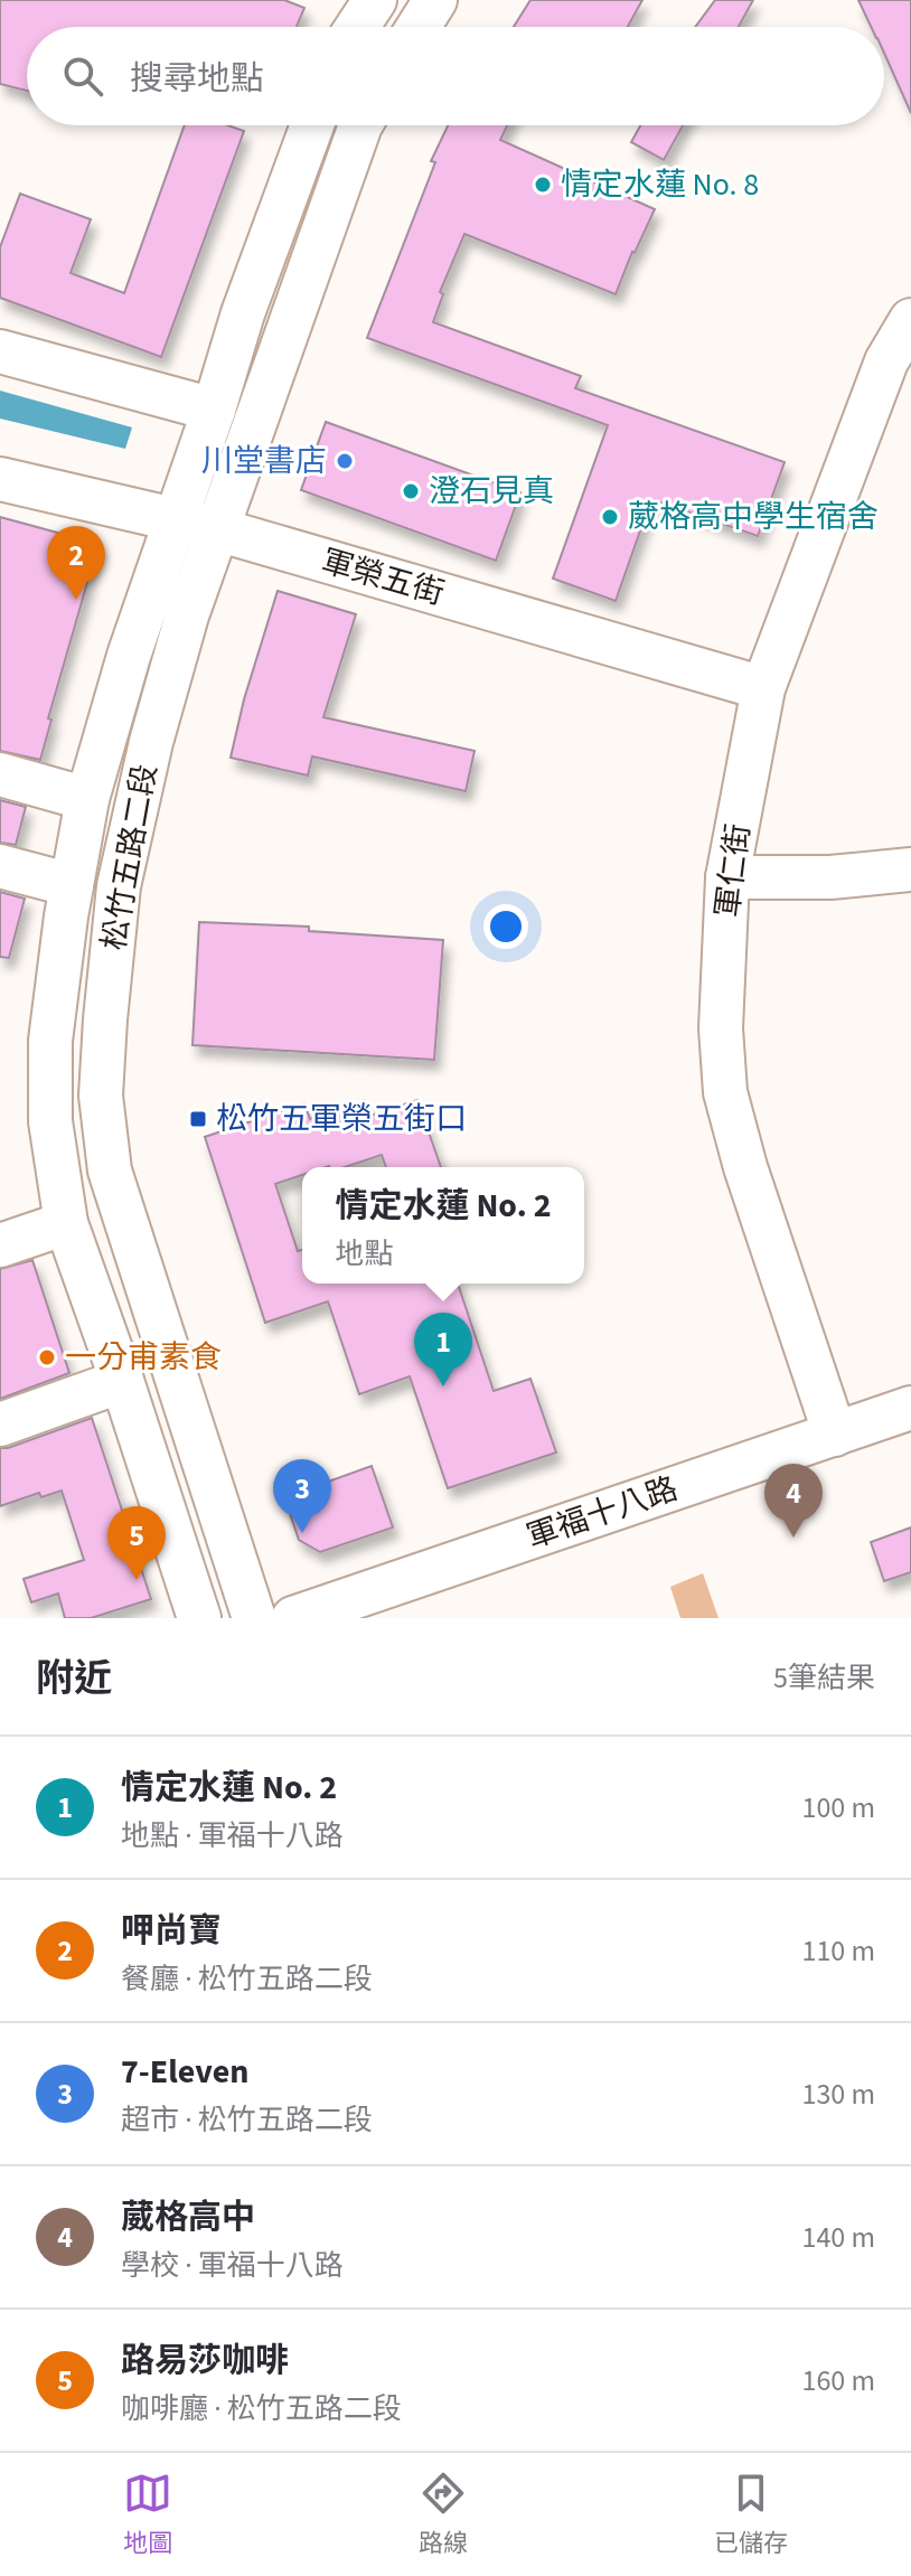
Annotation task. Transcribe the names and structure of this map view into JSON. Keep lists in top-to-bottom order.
{
  "streets": {
    "street": [
      "軍榮五街",
      "松竹五路二段",
      "軍仁街",
      "軍福十八路"
    ]
  },
  "crossings": [
    ["軍榮五街", "松竹五路二段"],
    ["軍榮五街", "軍仁街"],
    ["軍仁街", "軍福十八路"]
  ],
  "places": {
    "other": [
      "情定水蓮 No. 8",
      "川堂書店",
      "澄石見真",
      "葳格高中學生宿舍",
      "一分甫素食"
    ],
    "transit": ["松竹五軍榮五街口"]
  },
  "page": {
    "search": "搜尋地點",
    "pins": [
      "2",
      "1",
      "3",
      "4",
      "5"
    ],
    "popup": ["情定水蓮 No. 2", "地點"],
    "heading": ["附近", "5筆結果"],
    "list": [
      {
        "mark": "1",
        "name": "情定水蓮 No. 2",
        "note": "地點 · 軍福十八路",
        "value": "100 m"
      },
      {
        "mark": "2",
        "name": "呷尚寶",
        "note": "餐廳 · 松竹五路二段",
        "value": "110 m"
      },
      {
        "mark": "3",
        "name": "7-Eleven",
        "note": "超市 · 松竹五路二段",
        "value": "130 m"
      },
      {
        "mark": "4",
        "name": "葳格高中",
        "note": "學校 · 軍福十八路",
        "value": "140 m"
      },
      {
        "mark": "5",
        "name": "路易莎咖啡",
        "note": "咖啡廳 · 松竹五路二段",
        "value": "160 m"
      }
    ],
    "nav": ["地圖", "路線", "已儲存"]
  }
}
